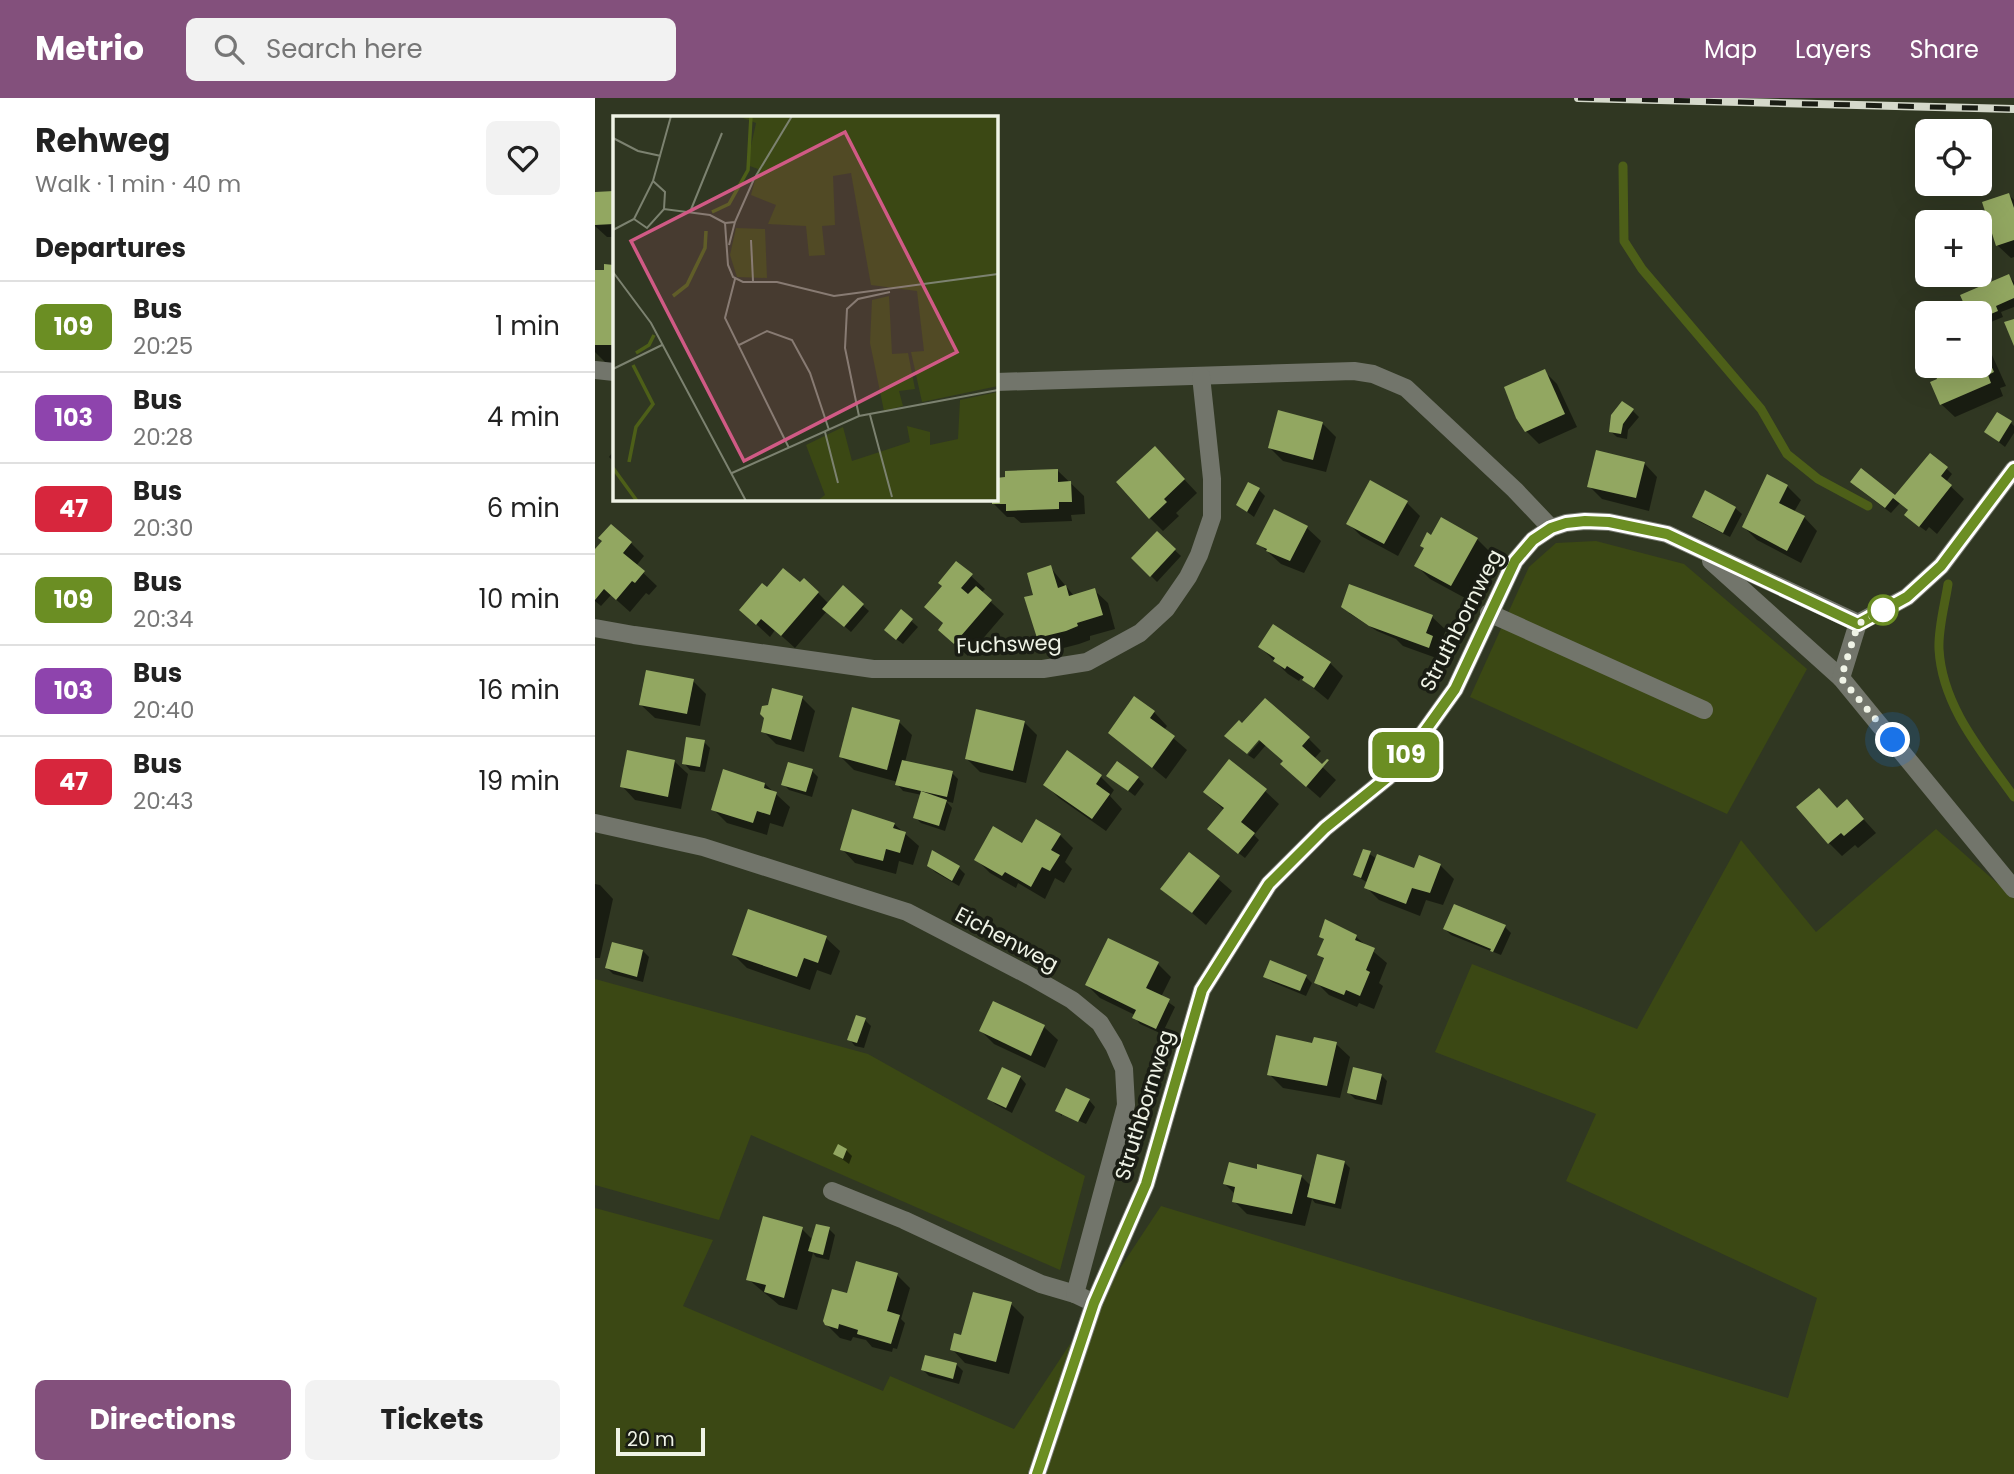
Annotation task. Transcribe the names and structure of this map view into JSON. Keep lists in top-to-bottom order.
{
  "streets": {
    "street": ["Struthbornweg", "Fuchsweg", "Eichenweg"]
  },
  "lines": ["bus line 109"],
  "scale_bar": "20 m",
  "page": {
    "header": "Metrio",
    "search": "Search here",
    "nav": ["Map", "Layers", "Share"],
    "heading": [
      ["Rehweg", "Walk · 1 min · 40 m"],
      "Departures"
    ],
    "on_map": "109",
    "map_buttons": ["+", "−"],
    "list": [
      {
        "mark": "109",
        "name": "Bus",
        "note": "20:25",
        "value": "1 min"
      },
      {
        "mark": "103",
        "name": "Bus",
        "note": "20:28",
        "value": "4 min"
      },
      {
        "mark": "47",
        "name": "Bus",
        "note": "20:30",
        "value": "6 min"
      },
      {
        "mark": "109",
        "name": "Bus",
        "note": "20:34",
        "value": "10 min"
      },
      {
        "mark": "103",
        "name": "Bus",
        "note": "20:40",
        "value": "16 min"
      },
      {
        "mark": "47",
        "name": "Bus",
        "note": "20:43",
        "value": "19 min"
      }
    ],
    "buttons": ["Directions", "Tickets"],
    "scale": "20 m"
  }
}
